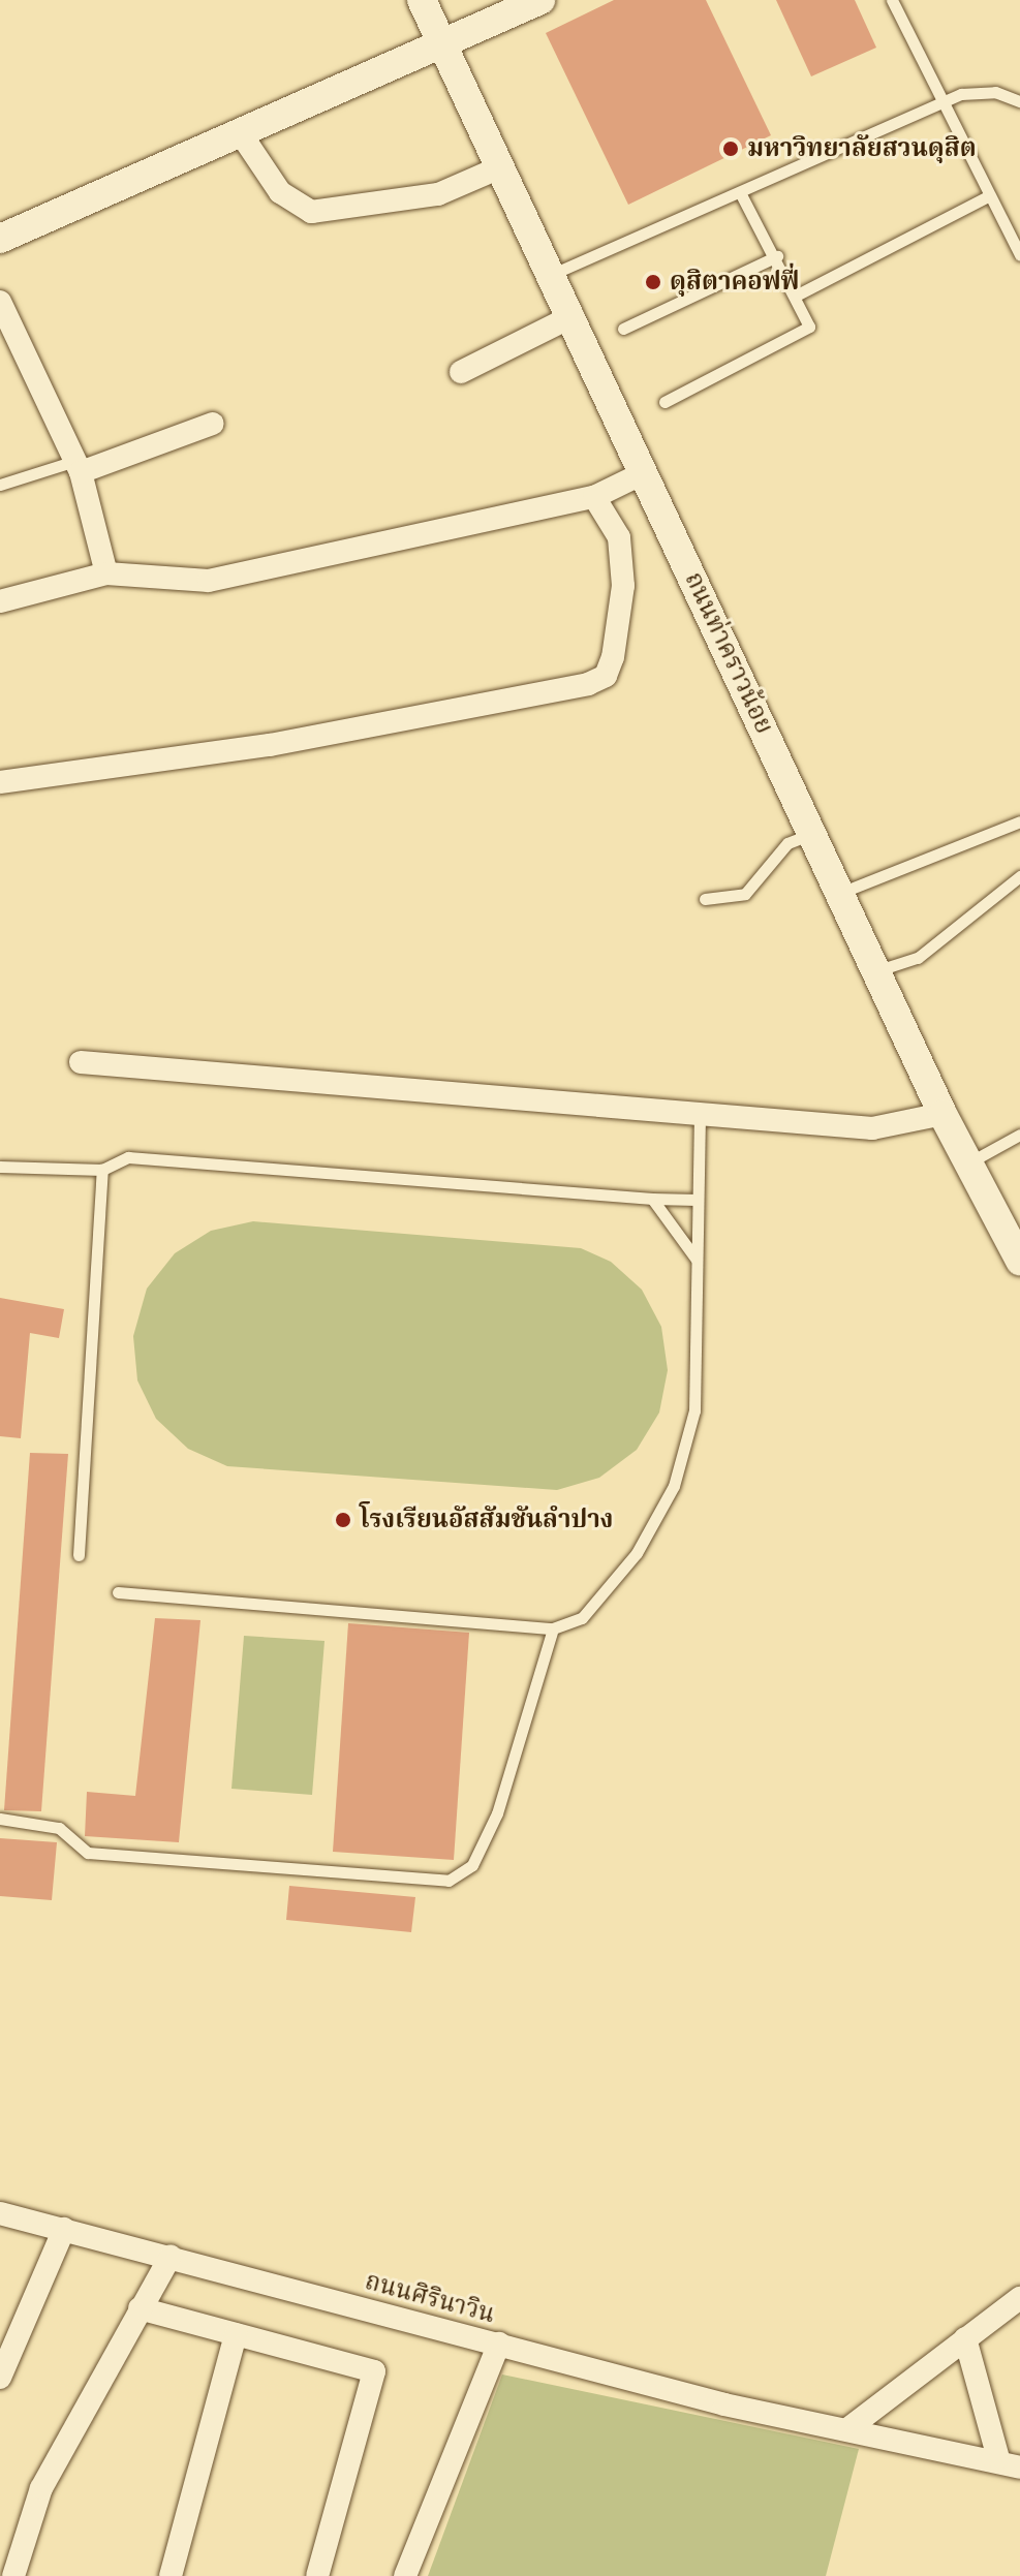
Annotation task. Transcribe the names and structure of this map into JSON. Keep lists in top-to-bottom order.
{
  "streets": {
    "street": ["ถนนท่าคราวน้อย", "ถนนศิรินาวิน"]
  },
  "places": ["มหาวิทยาลัยสวนดุสิต", "ดุสิตาคอฟฟี่", "โรงเรียนอัสสัมชันลำปาง"]
}
